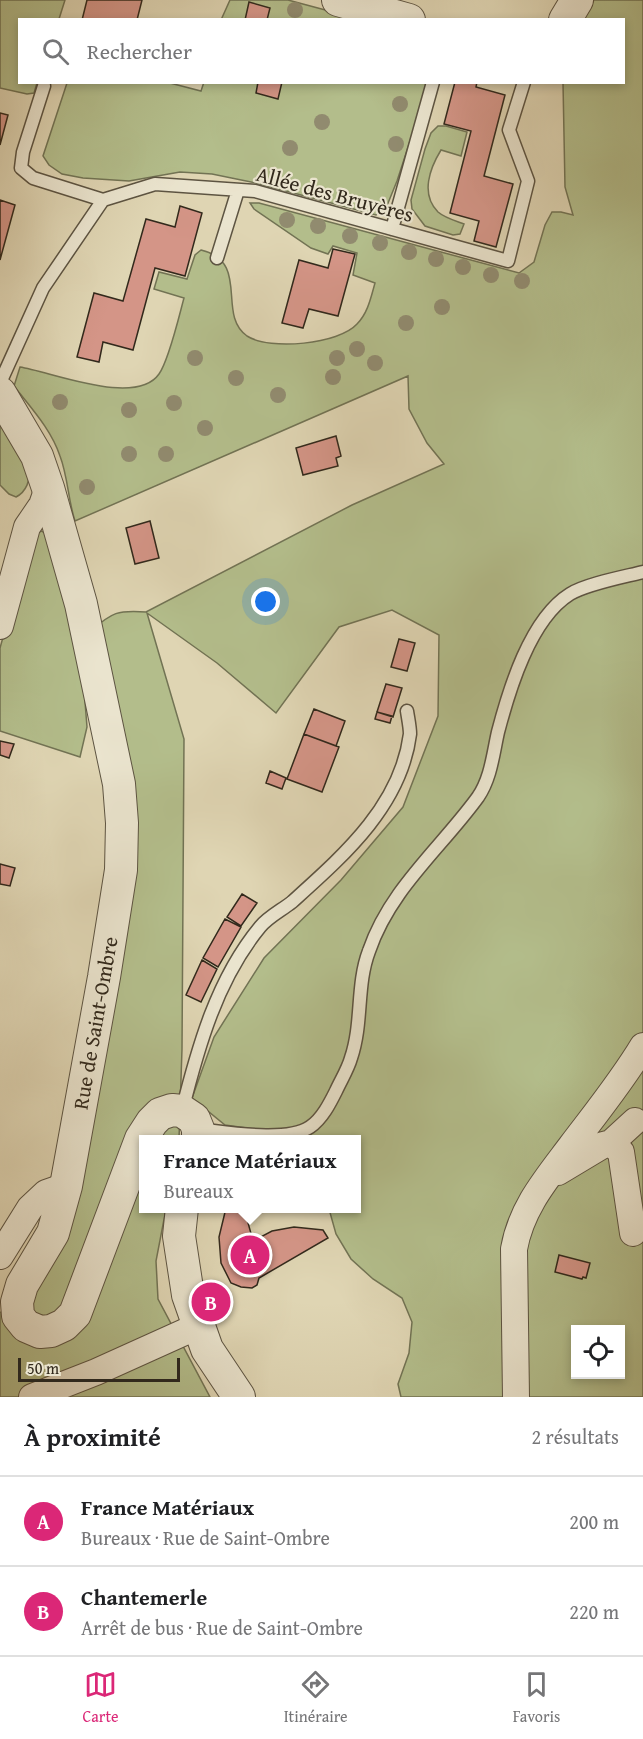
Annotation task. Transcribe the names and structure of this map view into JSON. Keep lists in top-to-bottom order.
{
  "streets": {
    "street": ["Rue de Saint-Ombre"],
    "lane": ["Allée des Bruyères"]
  },
  "scale_bar": "50 m",
  "page": {
    "search": "Rechercher",
    "popup": ["France Matériaux", "Bureaux"],
    "pins": ["A", "B"],
    "scale": "50 m",
    "heading": ["À proximité", "2 résultats"],
    "list": [
      {
        "mark": "A",
        "name": "France Matériaux",
        "note": "Bureaux · Rue de Saint-Ombre",
        "value": "200 m"
      },
      {
        "mark": "B",
        "name": "Chantemerle",
        "note": "Arrêt de bus · Rue de Saint-Ombre",
        "value": "220 m"
      }
    ],
    "nav": ["Carte", "Itinéraire", "Favoris"]
  }
}
